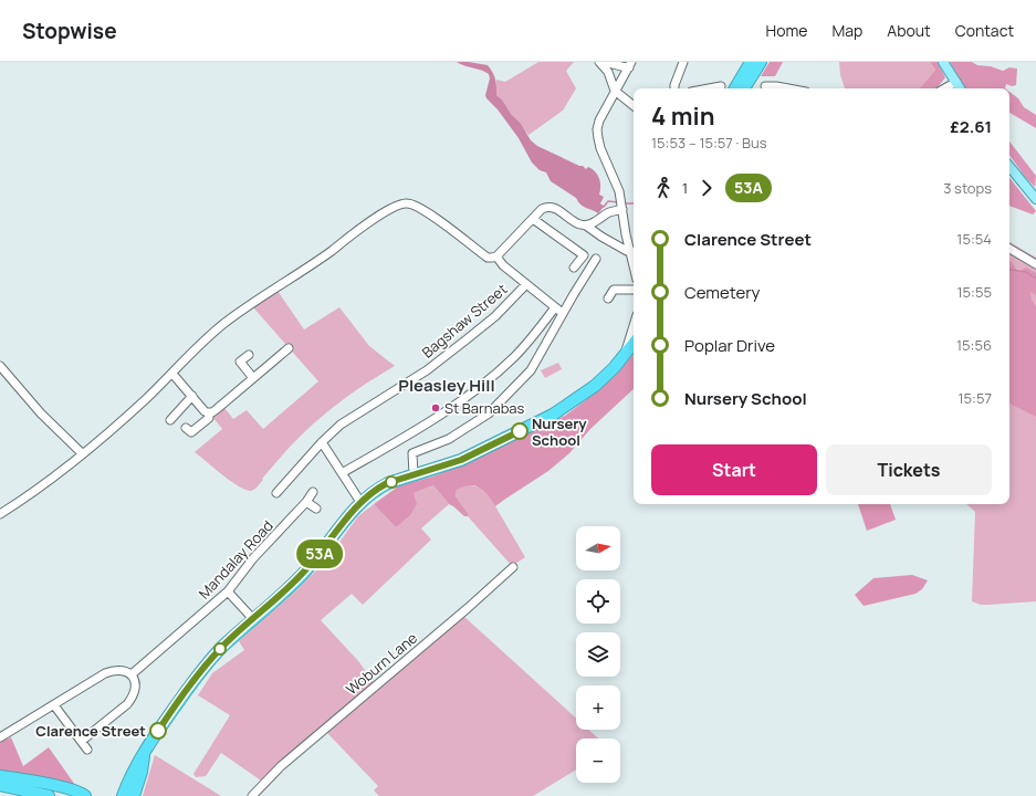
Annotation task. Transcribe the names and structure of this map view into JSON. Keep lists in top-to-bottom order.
{
  "streets": {
    "street": ["Bagshaw Street", "Mandalay Road", "Woburn Lane"]
  },
  "districts": ["Pleasley Hill"],
  "places": ["St Barnabas", "Nursery School", "Clarence Street"],
  "lines": ["bus line 53A"],
  "north": "right",
  "page": {
    "header": "Stopwise",
    "nav": [
      "Home",
      "Map",
      "About",
      "Contact"
    ],
    "on_map": "53A",
    "heading": ["4 min", "15:53 – 15:57 · Bus", "£2.61"],
    "legs": ["1", "53A", "3 stops"],
    "list": [
      {
        "name": "Clarence Street",
        "value": "15:54"
      },
      {
        "name": "Cemetery",
        "value": "15:55"
      },
      {
        "name": "Poplar Drive",
        "value": "15:56"
      },
      {
        "name": "Nursery School",
        "value": "15:57"
      }
    ],
    "buttons": ["Start", "Tickets"],
    "map_buttons": ["+", "−"]
  }
}
